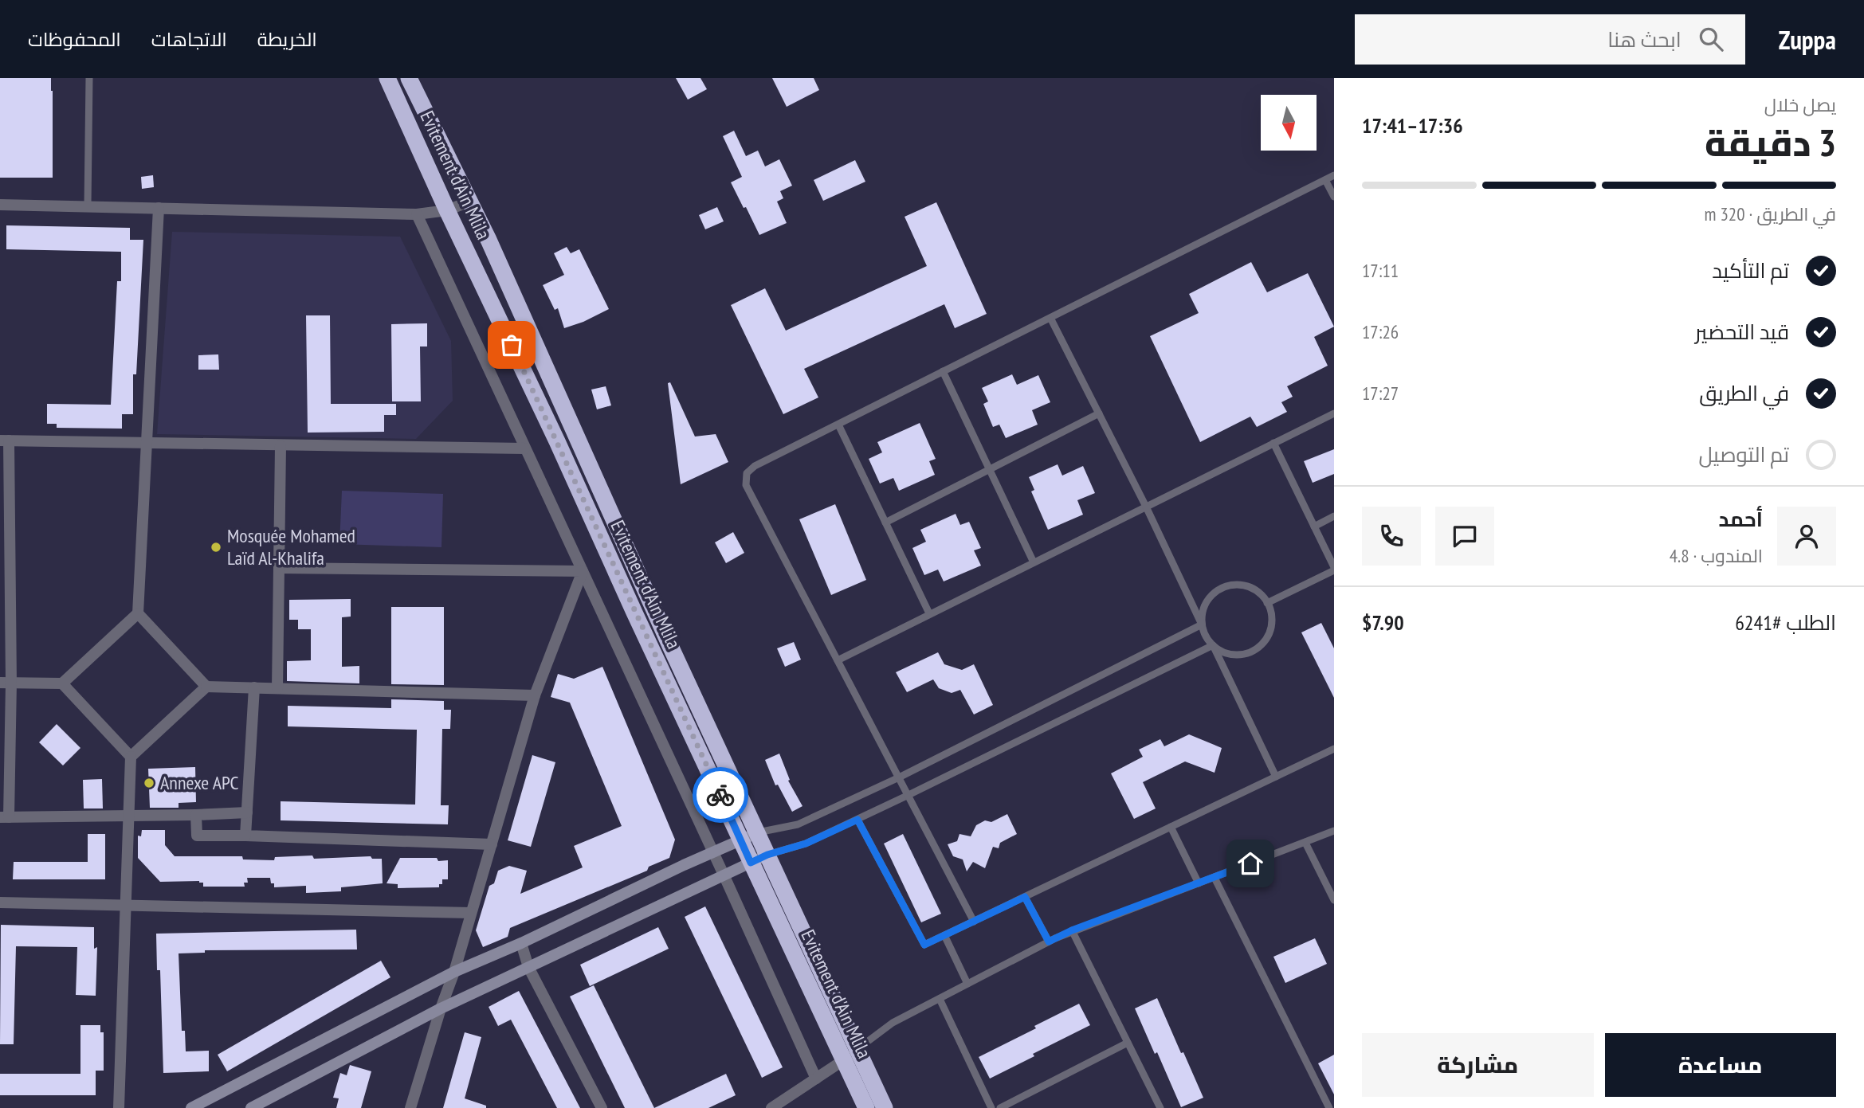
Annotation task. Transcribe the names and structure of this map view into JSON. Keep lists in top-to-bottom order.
{
  "streets": {
    "highway": ["Evitement d'Ain Mlila"]
  },
  "places": ["Mosquée Mohamed Laïd Al-Khalifa", "Annexe APC"],
  "north": "bottom",
  "page": {
    "header": "Zuppa",
    "search": "ابحث هنا",
    "nav": ["الخريطة", "الاتجاهات", "المحفوظات"],
    "heading": ["3 دقيقة", "يصل خلال", "17:36–17:41"],
    "panel": [
      "أحمد",
      "المندوب · 4.8",
      "الطلب #6241",
      "$7.90"
    ],
    "bar": "في الطريق · 320 m",
    "list": [
      ["تم التأكيد", "17:11"],
      ["قيد التحضير", "17:26"],
      ["في الطريق", "17:27"],
      "تم التوصيل"
    ],
    "buttons": ["مساعدة", "مشاركة"]
  }
}
